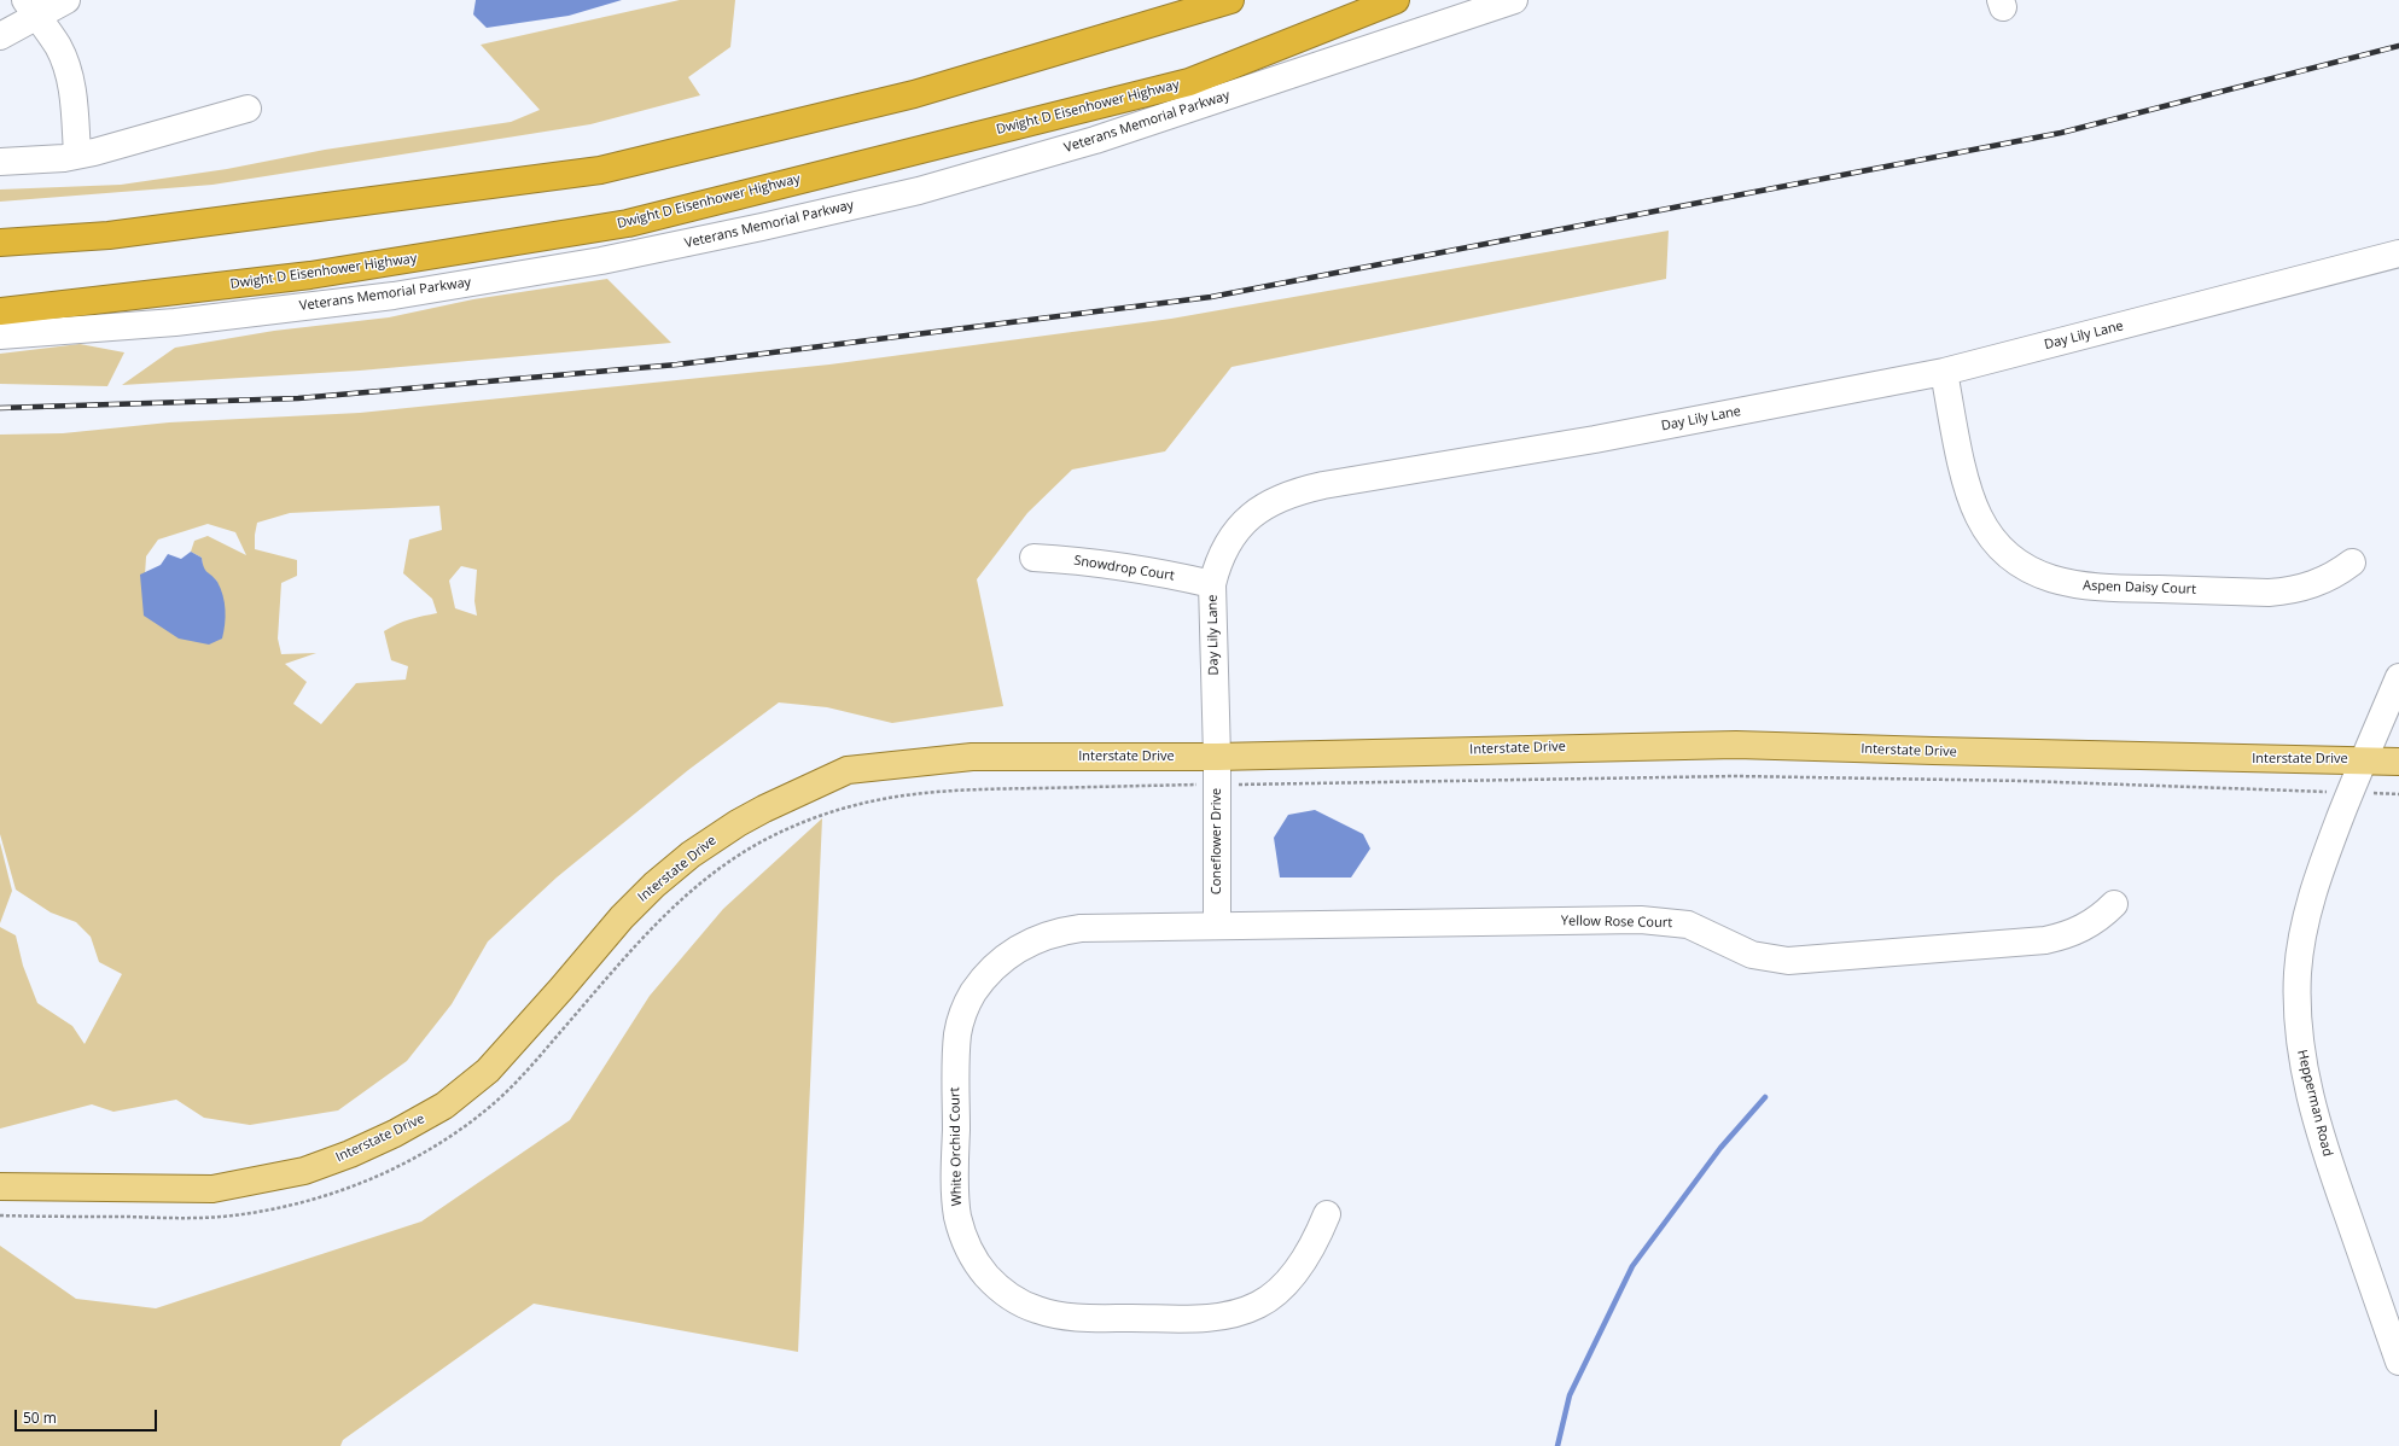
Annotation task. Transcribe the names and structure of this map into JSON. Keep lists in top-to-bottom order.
{
  "streets": {
    "highway": ["Dwight D Eisenhower Highway"],
    "main road": ["Interstate Drive"],
    "street": [
      "Veterans Memorial Parkway",
      "Day Lily Lane",
      "Snowdrop Court",
      "Aspen Daisy Court",
      "Coneflower Drive",
      "Yellow Rose Court",
      "Hepperman Road",
      "White Orchid Court"
    ]
  },
  "crossings": [
    ["Day Lily Lane", "Snowdrop Court"],
    ["Day Lily Lane", "Aspen Daisy Court"],
    ["Day Lily Lane", "Interstate Drive"],
    ["Day Lily Lane", "Coneflower Drive"],
    ["Interstate Drive", "Coneflower Drive"],
    ["Interstate Drive", "Hepperman Road"],
    ["Coneflower Drive", "Yellow Rose Court"],
    ["Coneflower Drive", "White Orchid Court"],
    ["Yellow Rose Court", "White Orchid Court"]
  ],
  "scale_bar": "50 m"
}
